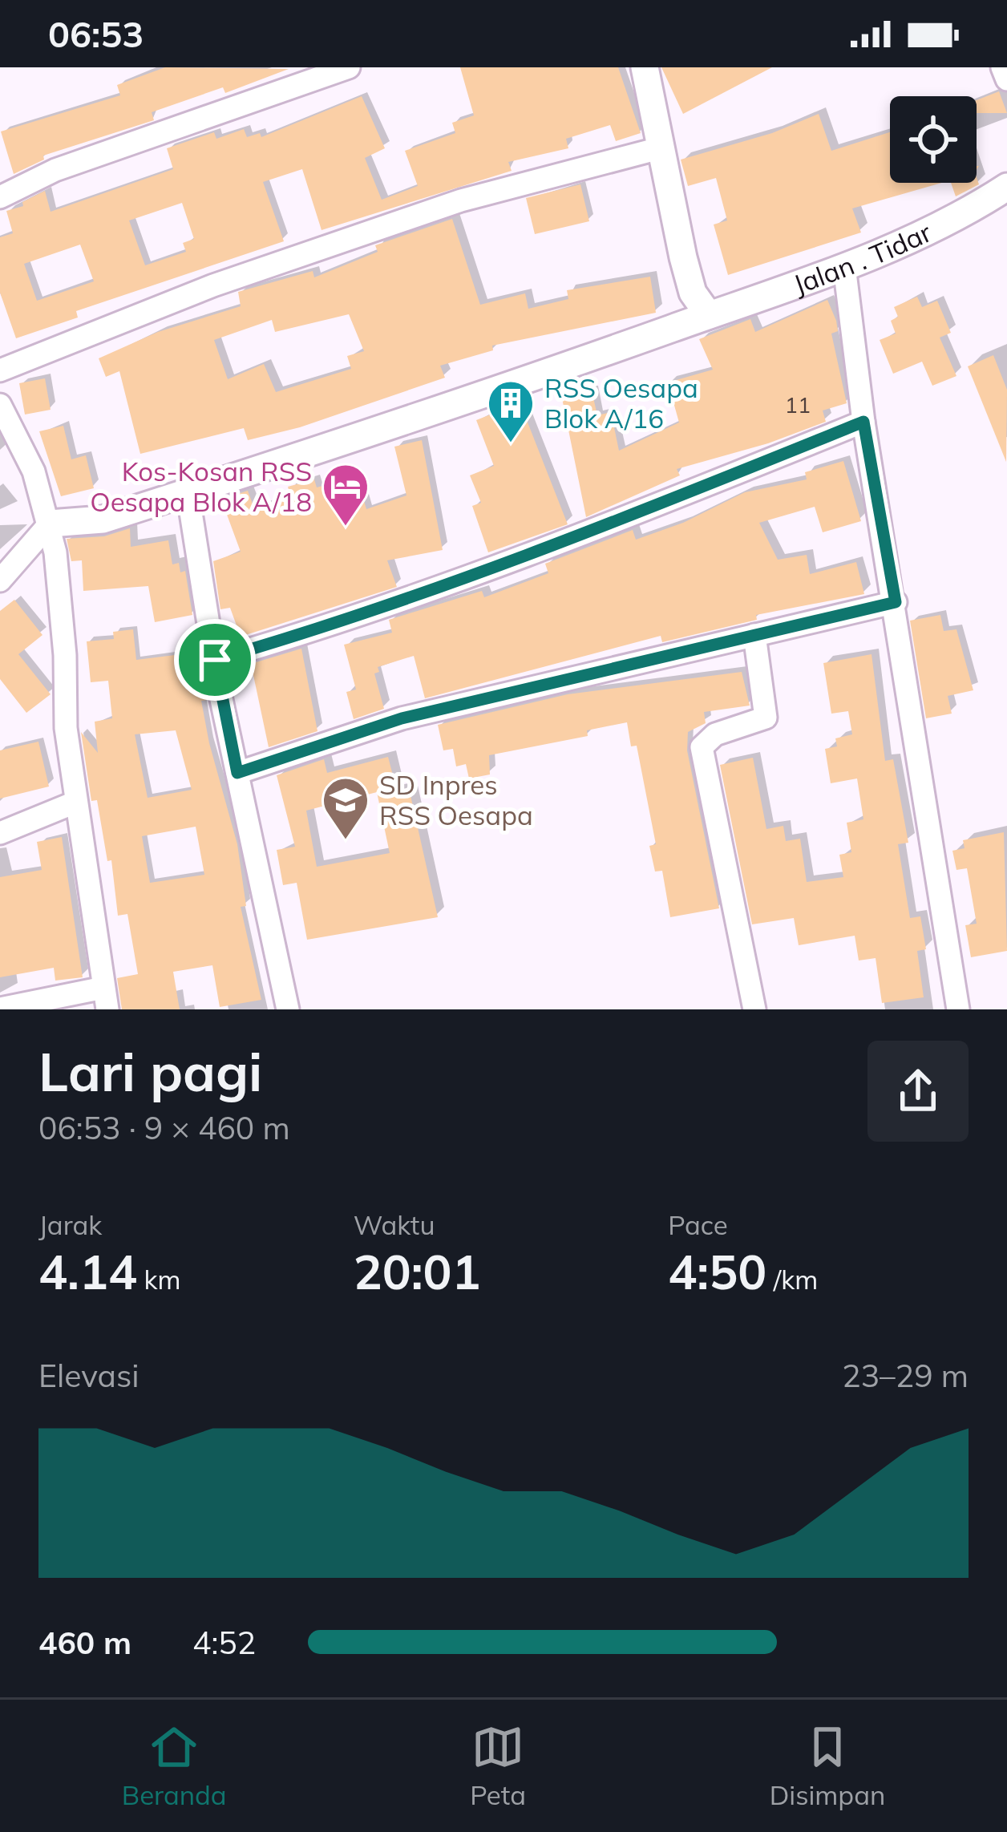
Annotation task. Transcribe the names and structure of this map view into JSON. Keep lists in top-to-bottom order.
{
  "streets": {
    "street": ["Jalan . Tidar"]
  },
  "places": {
    "building": ["RSS Oesapa Blok A/16"],
    "hotel": ["Kos-Kosan RSS Oesapa Blok A/18"],
    "school or university": ["SD Inpres RSS Oesapa"]
  },
  "house_numbers": ["11"],
  "page": {
    "status": "06:53",
    "heading": ["Lari pagi", "06:53 · 9 × 460 m"],
    "stats": [
      ["Jarak", "4.14 km"],
      ["Waktu", "20:01"],
      ["Pace", "4:50 /km"]
    ],
    "chart": ["Elevasi", "23–29 m"],
    "list": [
      {
        "name": "460 m",
        "note": "4:52"
      }
    ],
    "tabs": ["Beranda", "Peta", "Disimpan"]
  }
}
